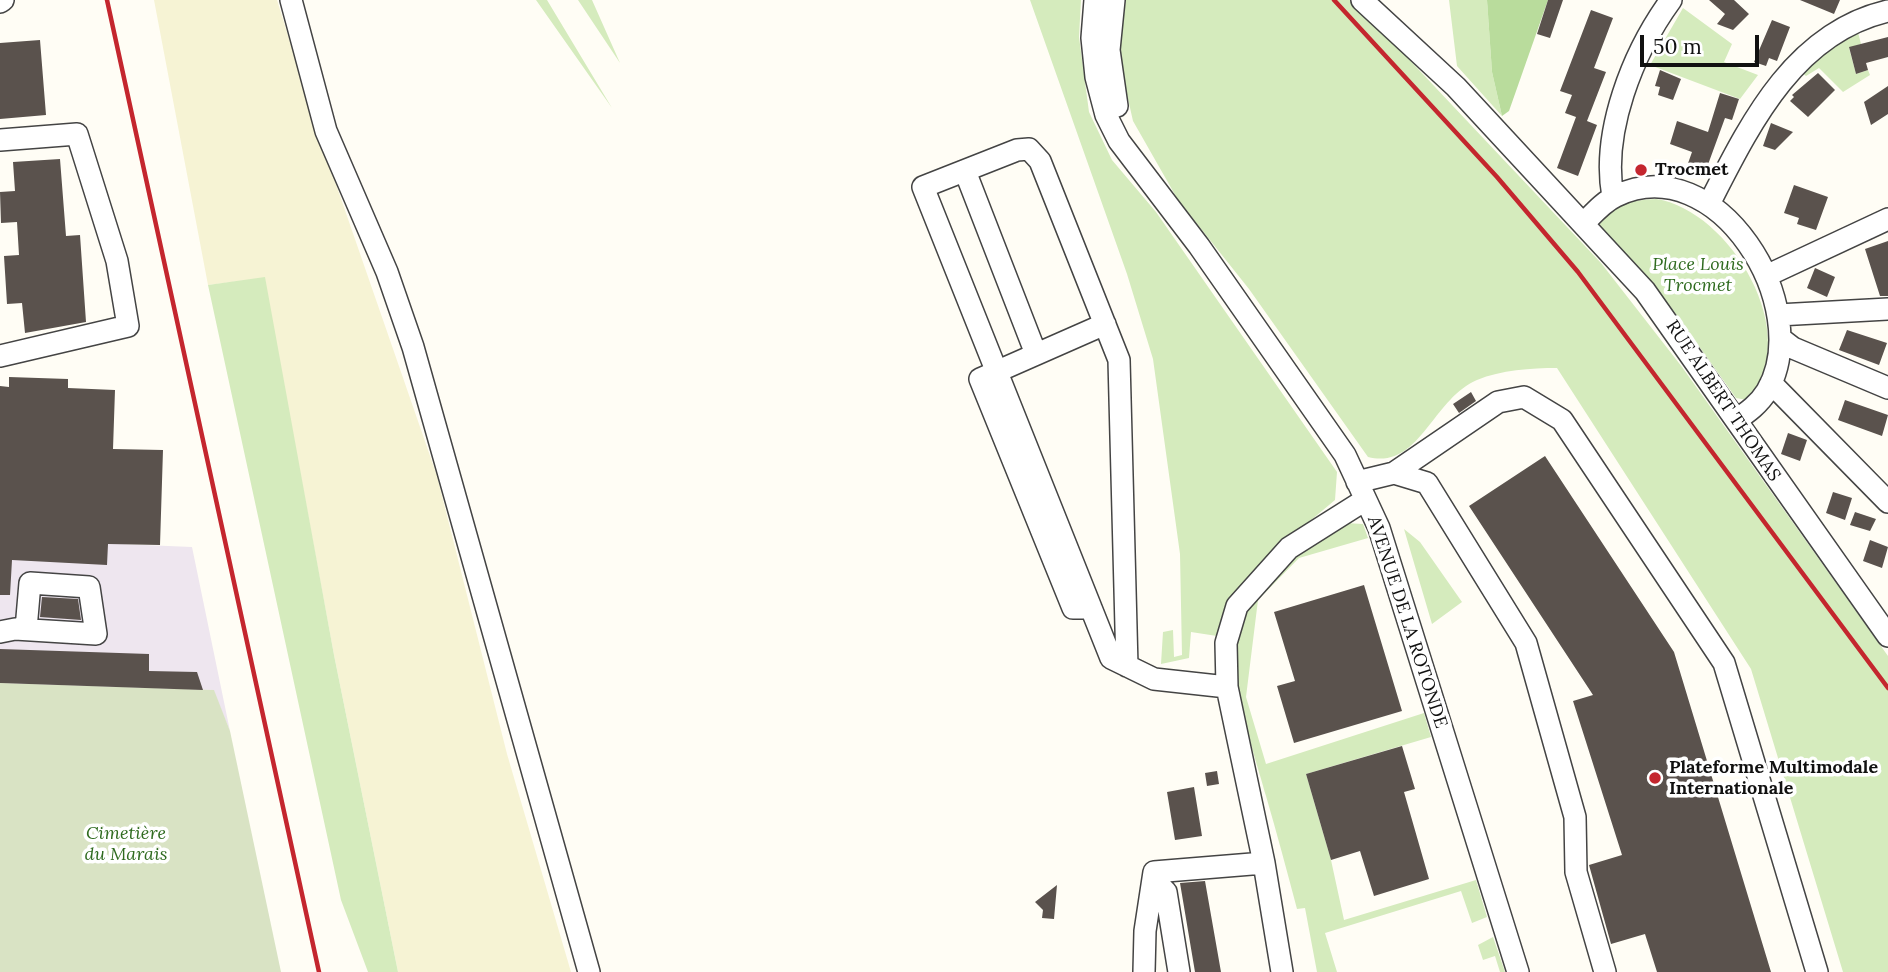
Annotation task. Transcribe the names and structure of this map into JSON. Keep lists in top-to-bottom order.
{
  "streets": {
    "street": ["RUE ALBERT THOMAS", "AVENUE DE LA ROTONDE"]
  },
  "parks": ["Place Louis Trocmet", "Cimetière du Marais"],
  "places": ["Trocmet", "Plateforme Multimodale Internationale"],
  "scale_bar": "50 m"
}
